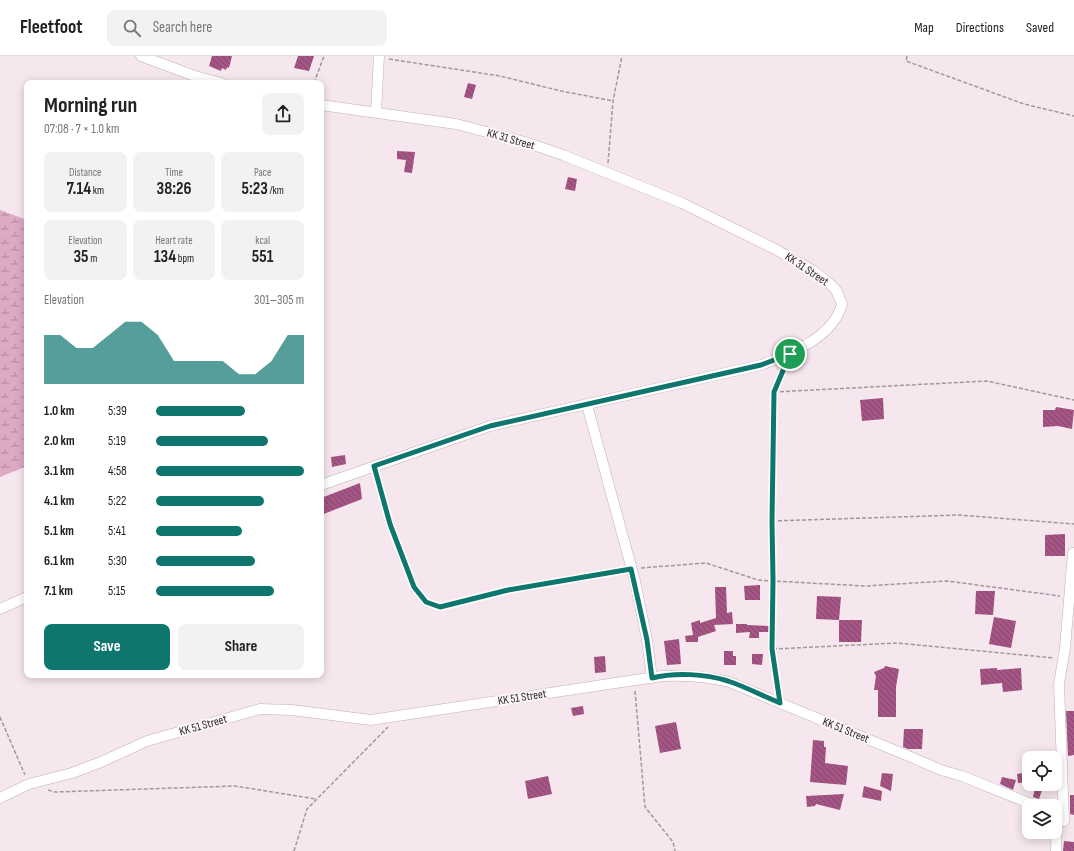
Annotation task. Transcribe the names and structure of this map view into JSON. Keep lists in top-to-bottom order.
{
  "streets": {
    "street": ["KK 31 Street", "KK 51 Street"]
  },
  "page": {
    "header": "Fleetfoot",
    "search": "Search here",
    "nav": ["Map", "Directions", "Saved"],
    "heading": ["Morning run", "07:08 · 7 × 1.0 km"],
    "stats": [
      ["Distance", "7.14 km"],
      ["Time", "38:26"],
      ["Pace", "5:23 /km"],
      ["Elevation", "35 m"],
      ["Heart rate", "134 bpm"],
      ["kcal", "551"]
    ],
    "chart": ["Elevation", "301–305 m"],
    "list": [
      {
        "name": "1.0 km",
        "note": "5:39"
      },
      {
        "name": "2.0 km",
        "note": "5:19"
      },
      {
        "name": "3.1 km",
        "note": "4:58"
      },
      {
        "name": "4.1 km",
        "note": "5:22"
      },
      {
        "name": "5.1 km",
        "note": "5:41"
      },
      {
        "name": "6.1 km",
        "note": "5:30"
      },
      {
        "name": "7.1 km",
        "note": "5:15"
      }
    ],
    "buttons": ["Save", "Share"]
  }
}
